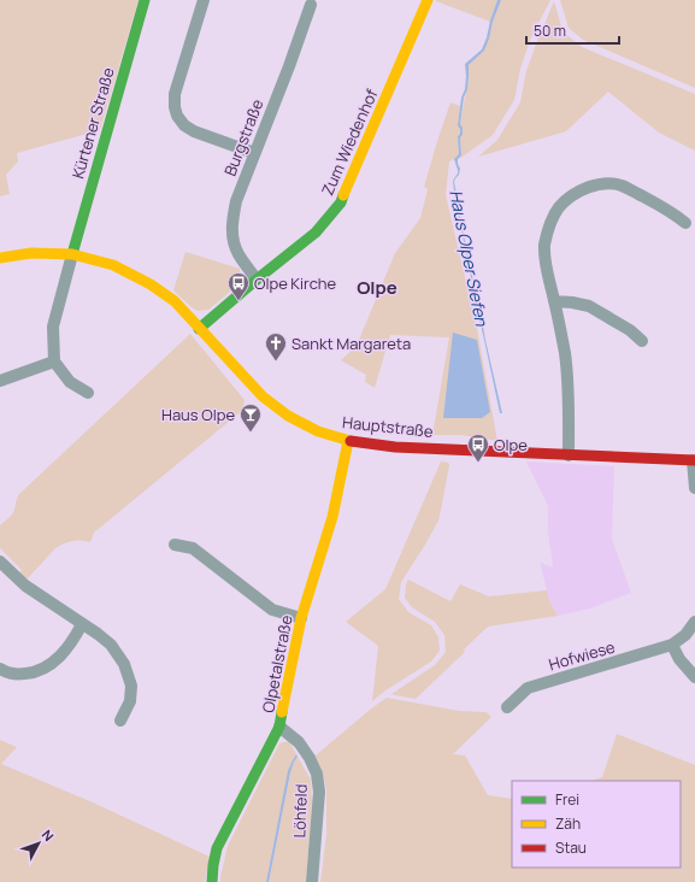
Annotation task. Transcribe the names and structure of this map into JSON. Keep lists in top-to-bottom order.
{
  "streets": {
    "street": [
      "Kürtener Straße",
      "Burgstraße",
      "Zum Wiedenhof",
      "Hauptstraße",
      "Hofwiese",
      "Olpetalstraße",
      "Löhfeld"
    ]
  },
  "crossings": [
    ["Kürtener Straße", "Hauptstraße"],
    ["Burgstraße", "Zum Wiedenhof"],
    ["Zum Wiedenhof", "Hauptstraße"],
    ["Hauptstraße", "Olpetalstraße"],
    ["Olpetalstraße", "Löhfeld"]
  ],
  "districts": ["Olpe"],
  "water": ["Haus Olper Siefen"],
  "places": {
    "bus stop": ["Olpe Kirche", "Olpe"],
    "church": ["Sankt Margareta"],
    "bar": ["Haus Olpe"]
  },
  "legend": ["Frei", "Zäh", "Stau"],
  "scale_bar": "50 m",
  "north": "top right"
}
